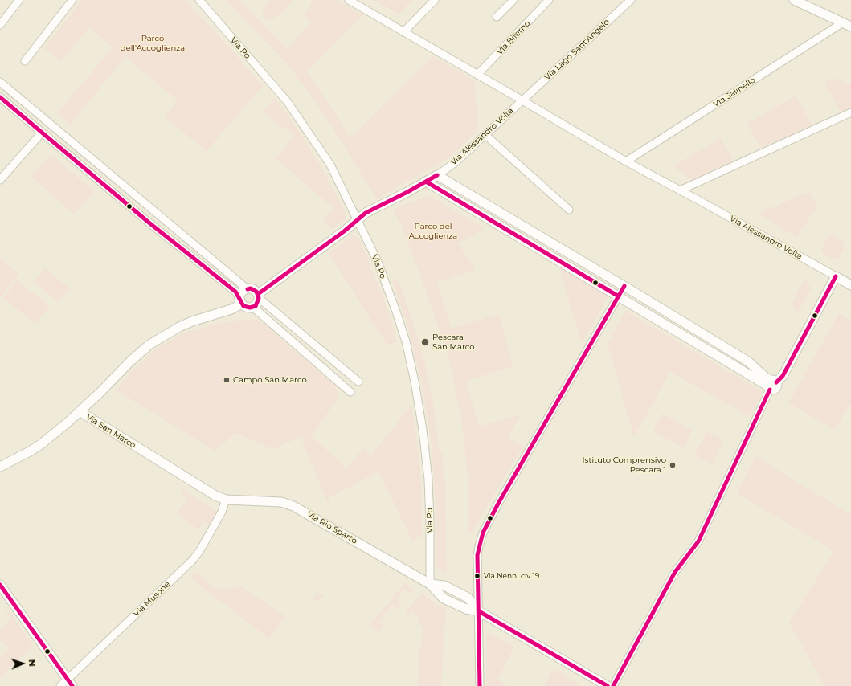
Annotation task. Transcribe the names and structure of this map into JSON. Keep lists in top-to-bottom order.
{
  "streets": {
    "street": [
      "Via Biferno",
      "Via Po",
      "Via Lago Sant'Angelo",
      "Via Salinello",
      "Via Alessandro Volta",
      "Via San Marco",
      "Via Rio Sparto",
      "Via Musone"
    ]
  },
  "crossings": [
    ["Via Biferno", "Via Alessandro Volta"],
    ["Via Po", "Via Alessandro Volta"],
    ["Via Po", "Via Rio Sparto"],
    ["Via Lago Sant'Angelo", "Via Alessandro Volta"],
    ["Via Salinello", "Via Alessandro Volta"],
    ["Via San Marco", "Via Rio Sparto"],
    ["Via San Marco", "Via Musone"],
    ["Via Rio Sparto", "Via Musone"]
  ],
  "parks": ["Parco dell'Accoglienza", "Parco del Accoglienza"],
  "places": [
    "Pescara San Marco",
    "Campo San Marco",
    "Istituto Comprensivo Pescara 1",
    "Via Nenni civ 19"
  ],
  "north": "right"
}
